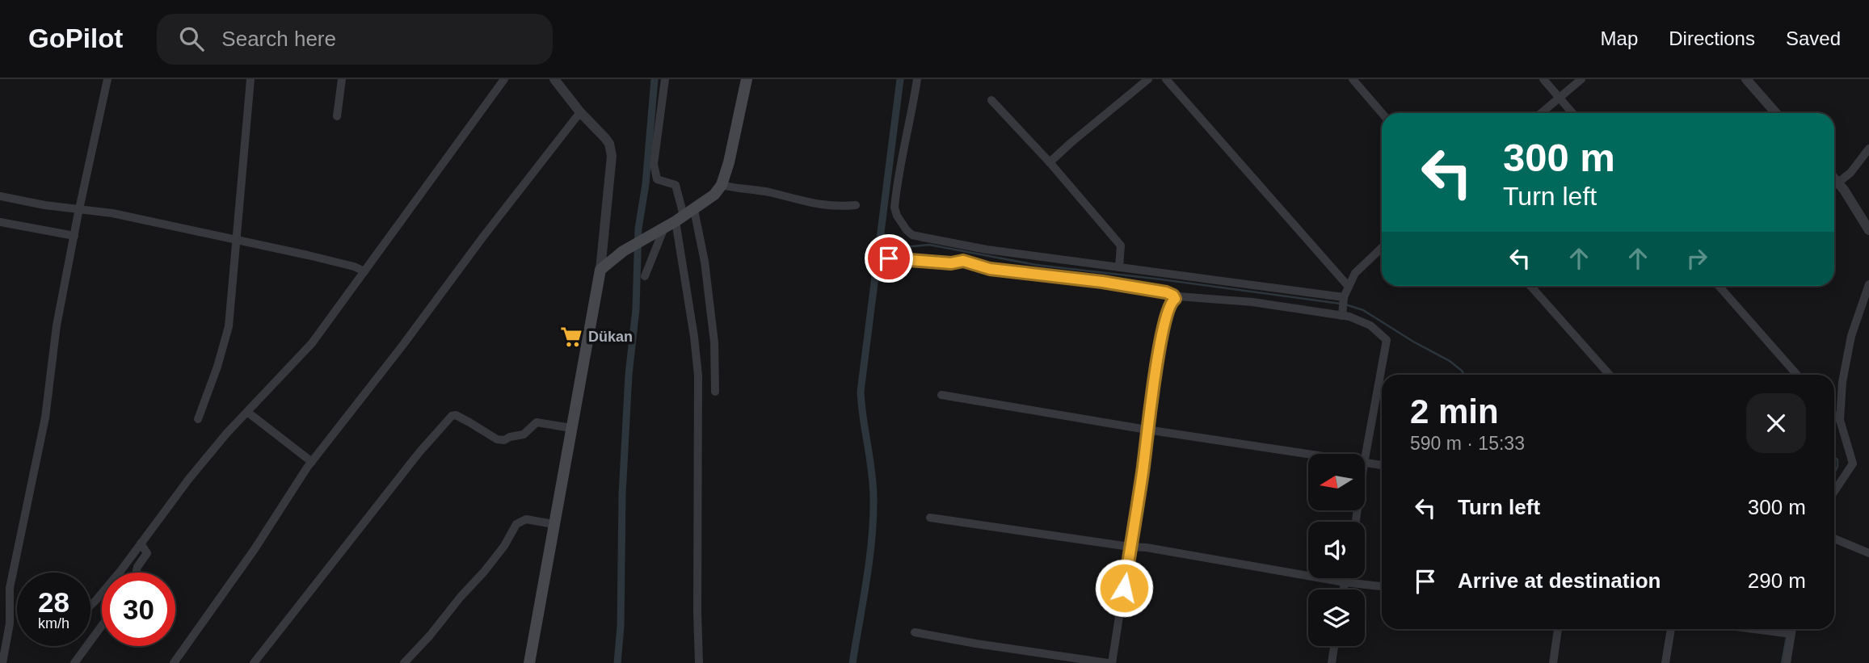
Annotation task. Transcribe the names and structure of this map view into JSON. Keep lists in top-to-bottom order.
{
  "places": {
    "supermarket": ["Dükan"]
  },
  "north": "left",
  "page": {
    "header": "GoPilot",
    "search": "Search here",
    "nav": ["Map", "Directions", "Saved"],
    "turn": ["300 m", "Turn left"],
    "heading": ["2 min", "590 m · 15:33"],
    "list": [
      {
        "name": "Turn left",
        "value": "300 m"
      },
      {
        "name": "Arrive at destination",
        "value": "290 m"
      }
    ],
    "speed": "28 km/h",
    "limit": "30"
  }
}
